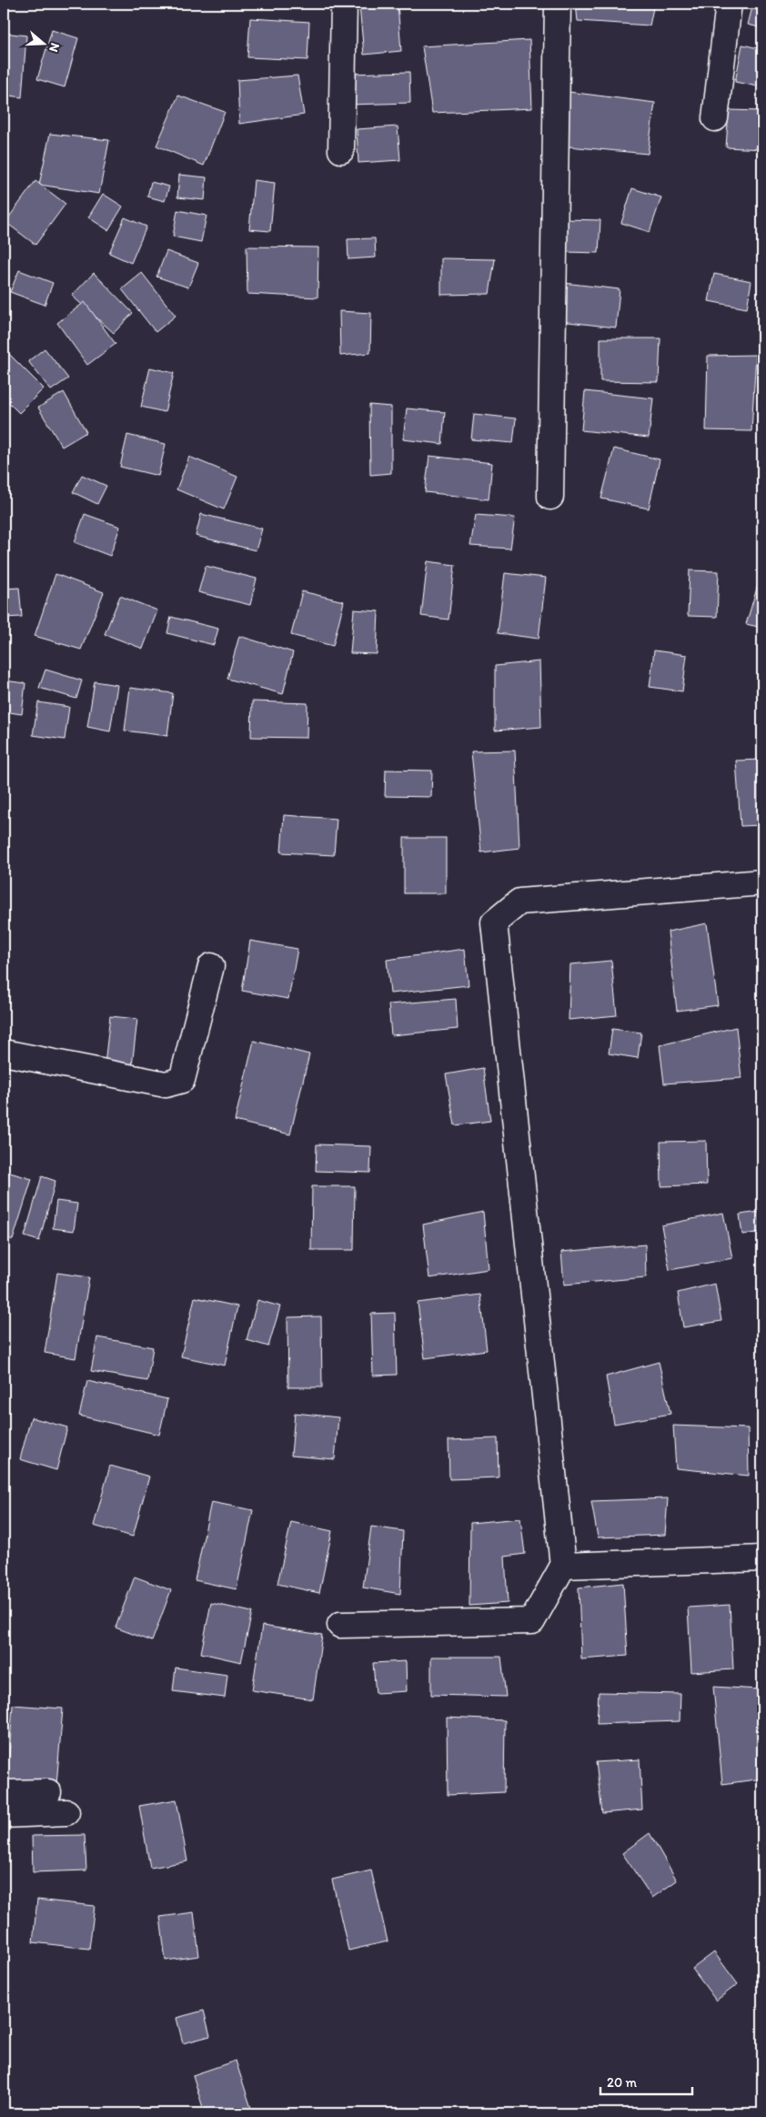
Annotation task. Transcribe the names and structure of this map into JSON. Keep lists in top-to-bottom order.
{
  "scale_bar": "20 m",
  "north": "right"
}
